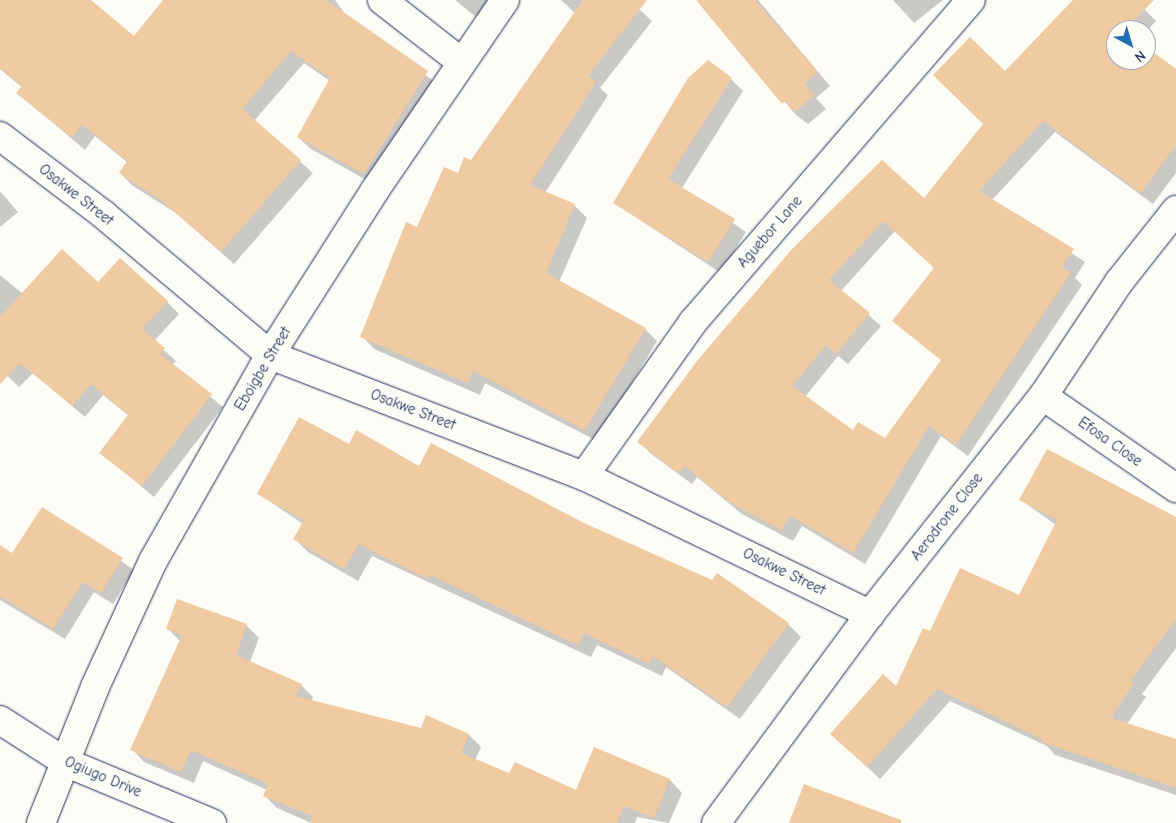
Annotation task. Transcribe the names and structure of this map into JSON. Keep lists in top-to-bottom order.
{
  "streets": {
    "street": [
      "Osakwe Street",
      "Aguebor Lane",
      "Eboigbe Street",
      "Efosa Close",
      "Aerodrone Close",
      "Ogiugo Drive"
    ]
  },
  "crossings": [
    ["Osakwe Street", "Aguebor Lane"],
    ["Osakwe Street", "Eboigbe Street"],
    ["Osakwe Street", "Aerodrone Close"],
    ["Eboigbe Street", "Ogiugo Drive"],
    ["Efosa Close", "Aerodrone Close"]
  ],
  "north": "bottom right"
}
